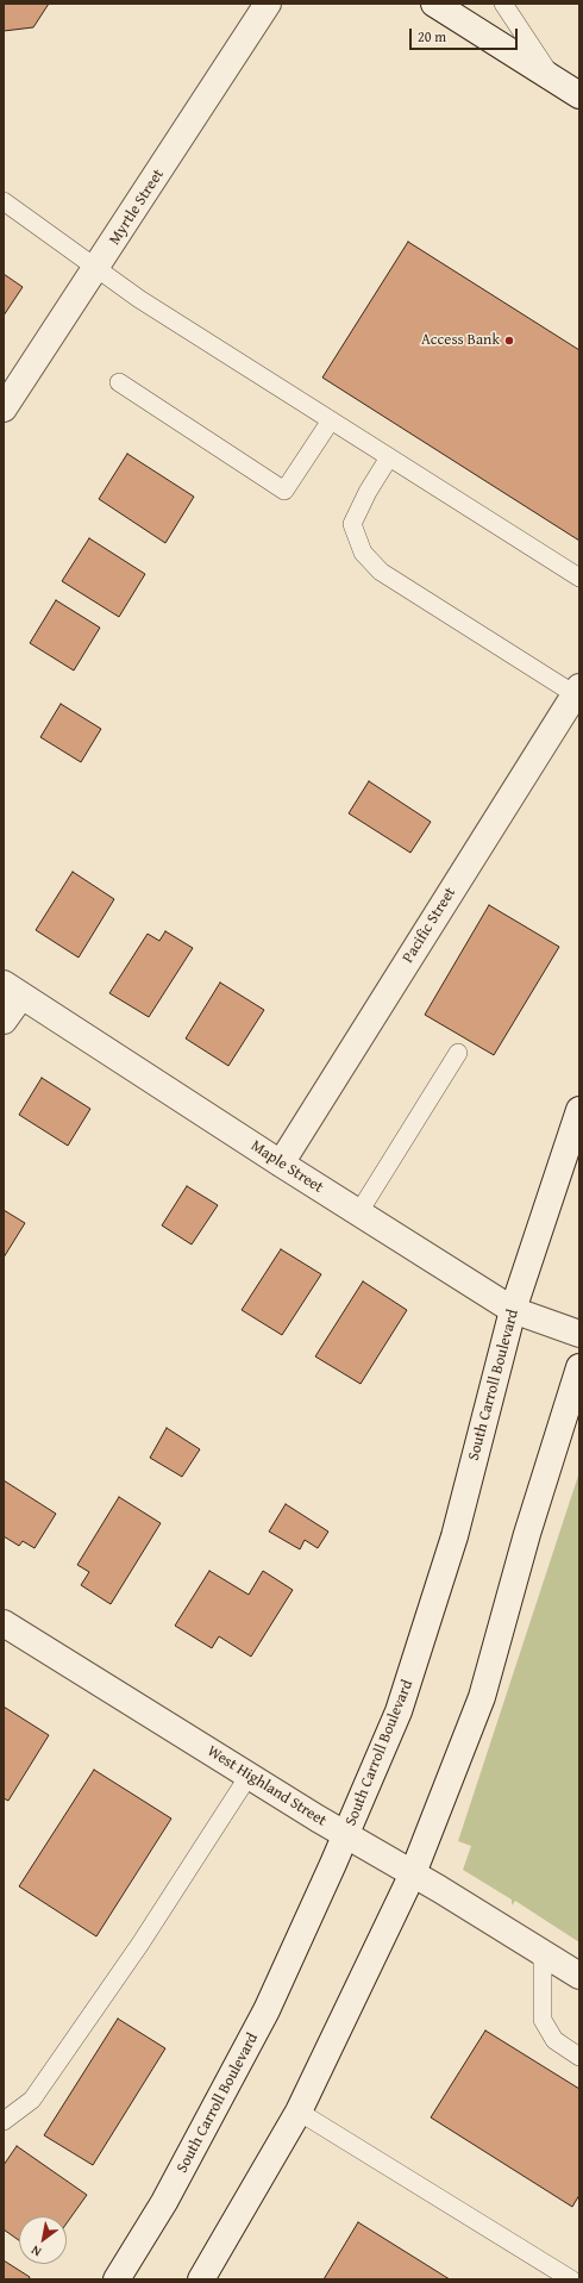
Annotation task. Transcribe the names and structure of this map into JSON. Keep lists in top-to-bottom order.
{
  "streets": {
    "street": [
      "Myrtle Street",
      "Pacific Street",
      "Maple Street",
      "South Carroll Boulevard",
      "West Highland Street"
    ]
  },
  "crossings": [
    ["Pacific Street", "Maple Street"],
    ["Maple Street", "South Carroll Boulevard"],
    ["South Carroll Boulevard", "West Highland Street"]
  ],
  "places": ["Access Bank"],
  "scale_bar": "20 m",
  "north": "bottom left"
}
